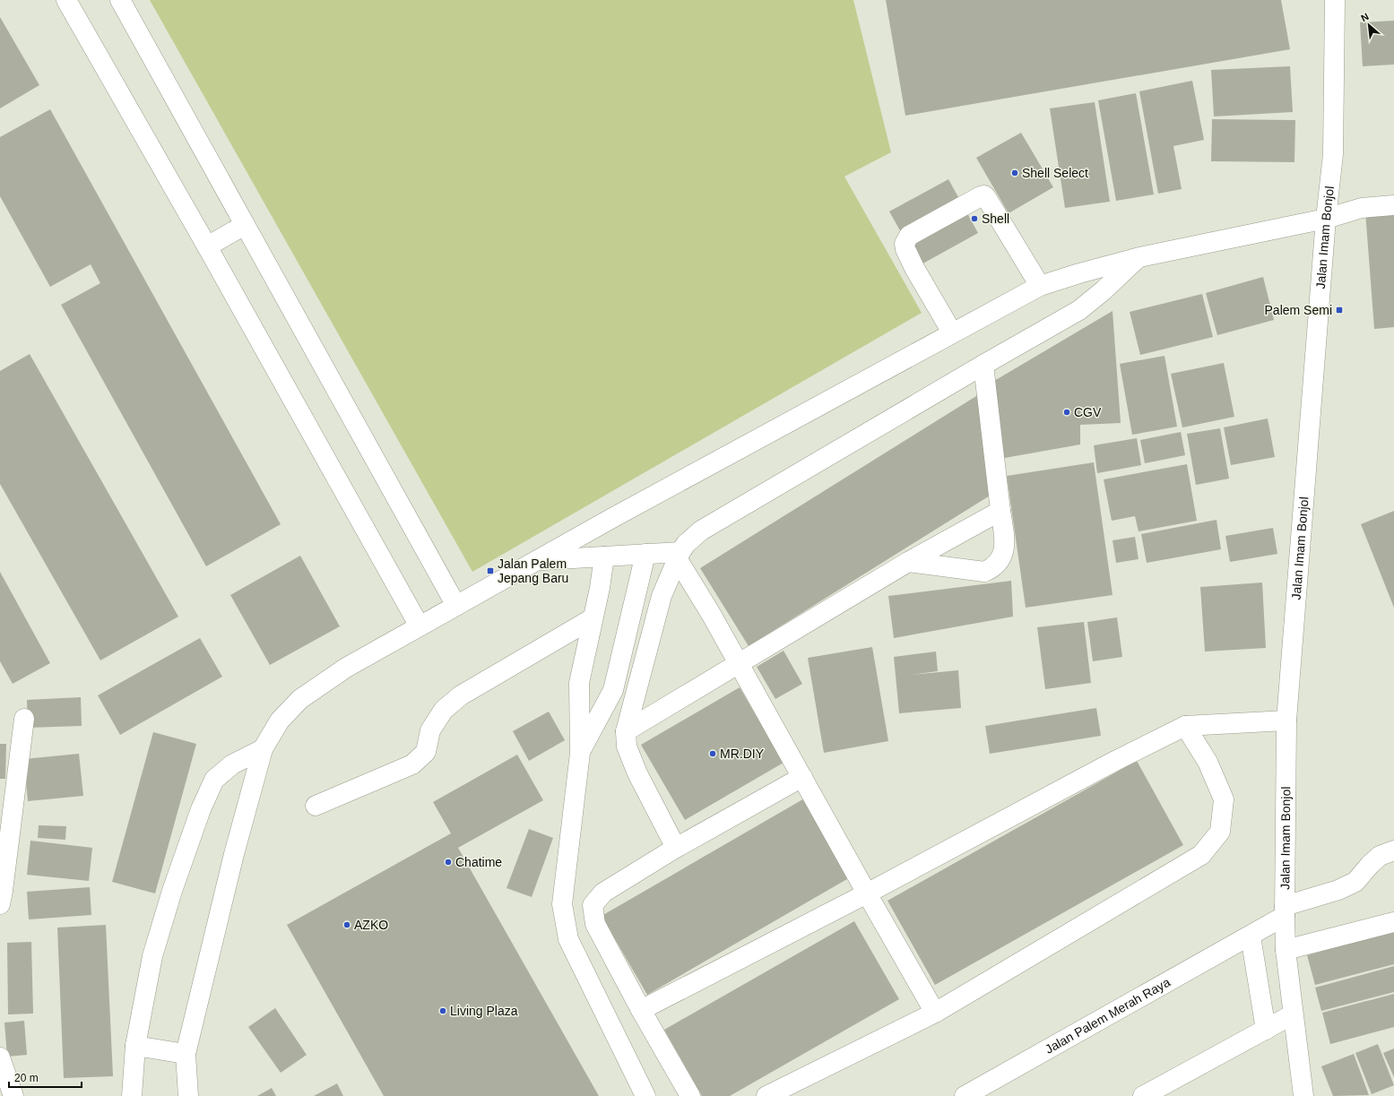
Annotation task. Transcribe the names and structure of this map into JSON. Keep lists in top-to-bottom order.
{
  "streets": {
    "street": ["Jalan Imam Bonjol", "Jalan Palem Merah Raya"]
  },
  "crossings": [
    ["Jalan Imam Bonjol", "Jalan Palem Merah Raya"]
  ],
  "places": {
    "other": [
      "Shell Select",
      "Shell",
      "CGV",
      "MR.DIY",
      "Chatime",
      "AZKO",
      "Living Plaza"
    ],
    "transit": ["Palem Semi", "Jalan Palem Jepang Baru"]
  },
  "scale_bar": "20 m",
  "north": "top left"
}
